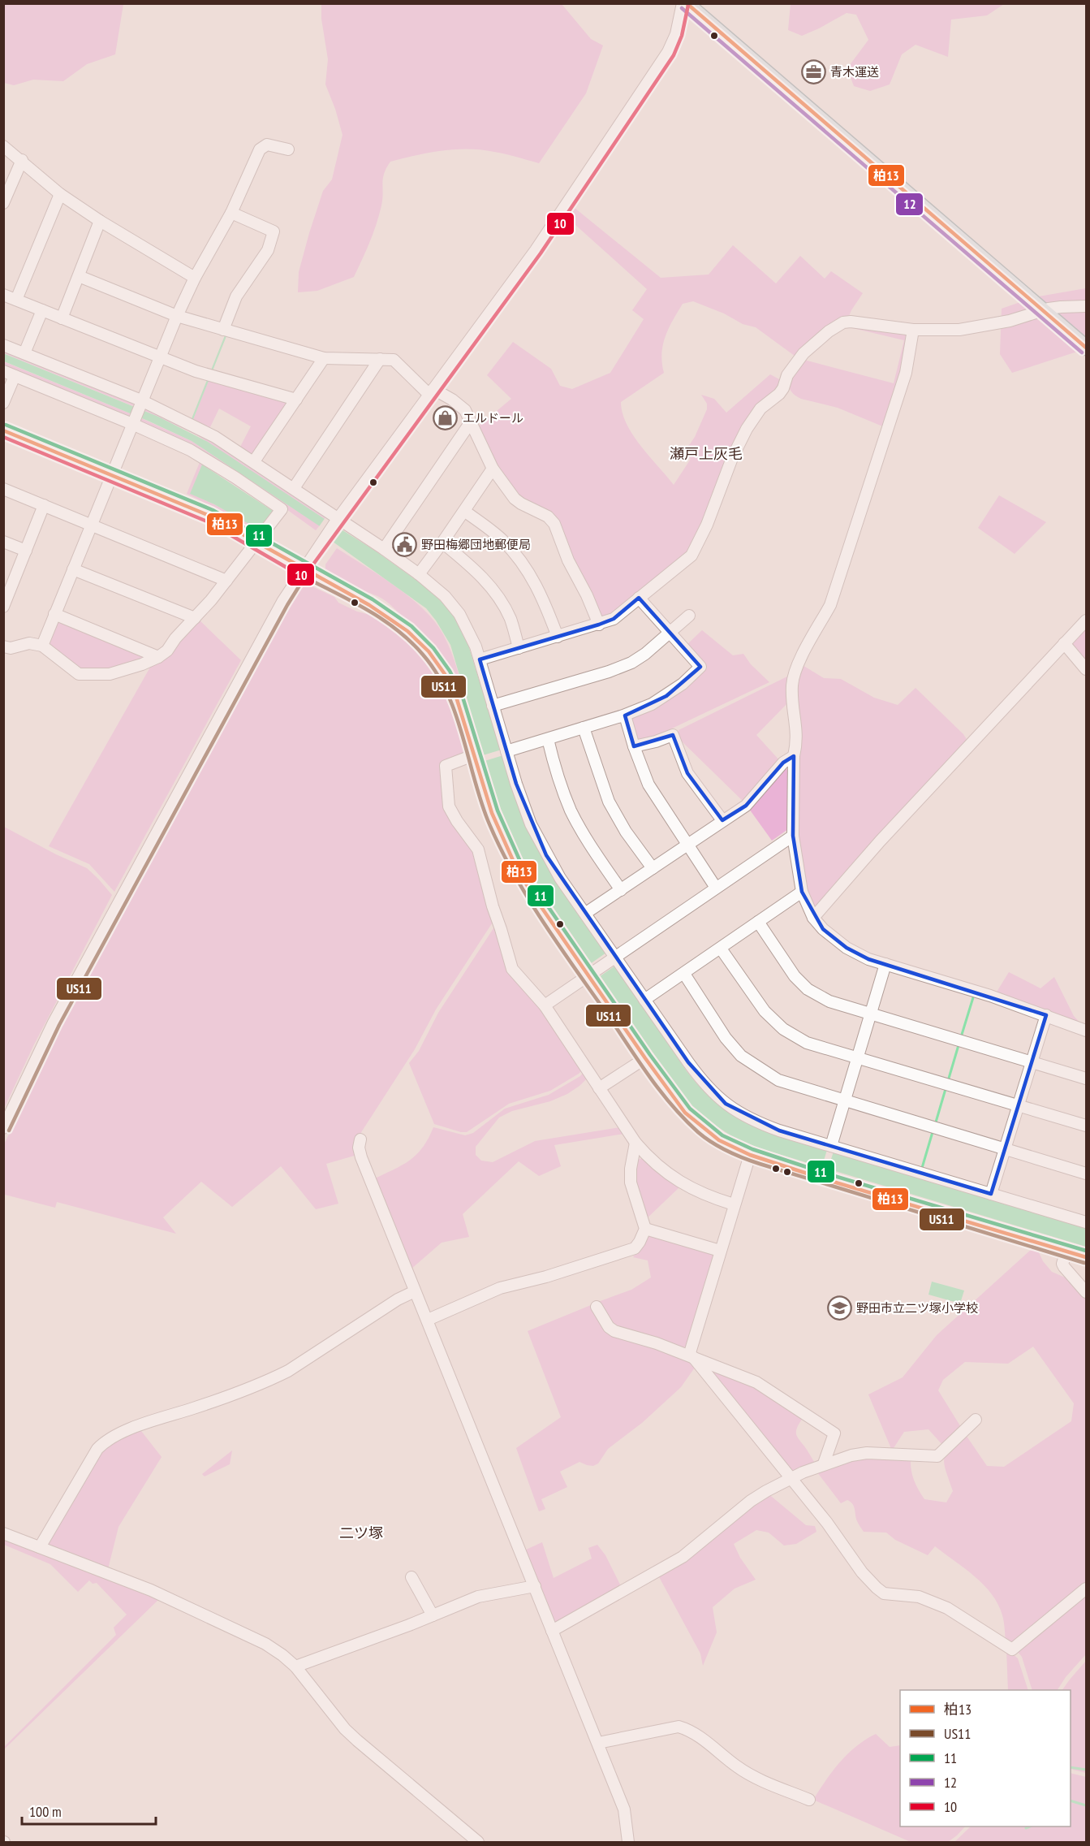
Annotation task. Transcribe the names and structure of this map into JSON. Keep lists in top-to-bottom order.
{
  "districts": ["瀬戸上灰毛", "二ツ塚"],
  "places": {
    "office": ["青木運送"],
    "shop": ["エルドール"],
    "public building": ["野田梅郷団地郵便局"],
    "school or university": ["野田市立二ツ塚小学校"]
  },
  "lines": [
    "transit line 柏13",
    "transit line 10",
    "transit line 12",
    "transit line 11",
    "transit line US11"
  ],
  "legend": [
    "柏13",
    "US11",
    "11",
    "12",
    "10"
  ],
  "scale_bar": "100 m"
}
